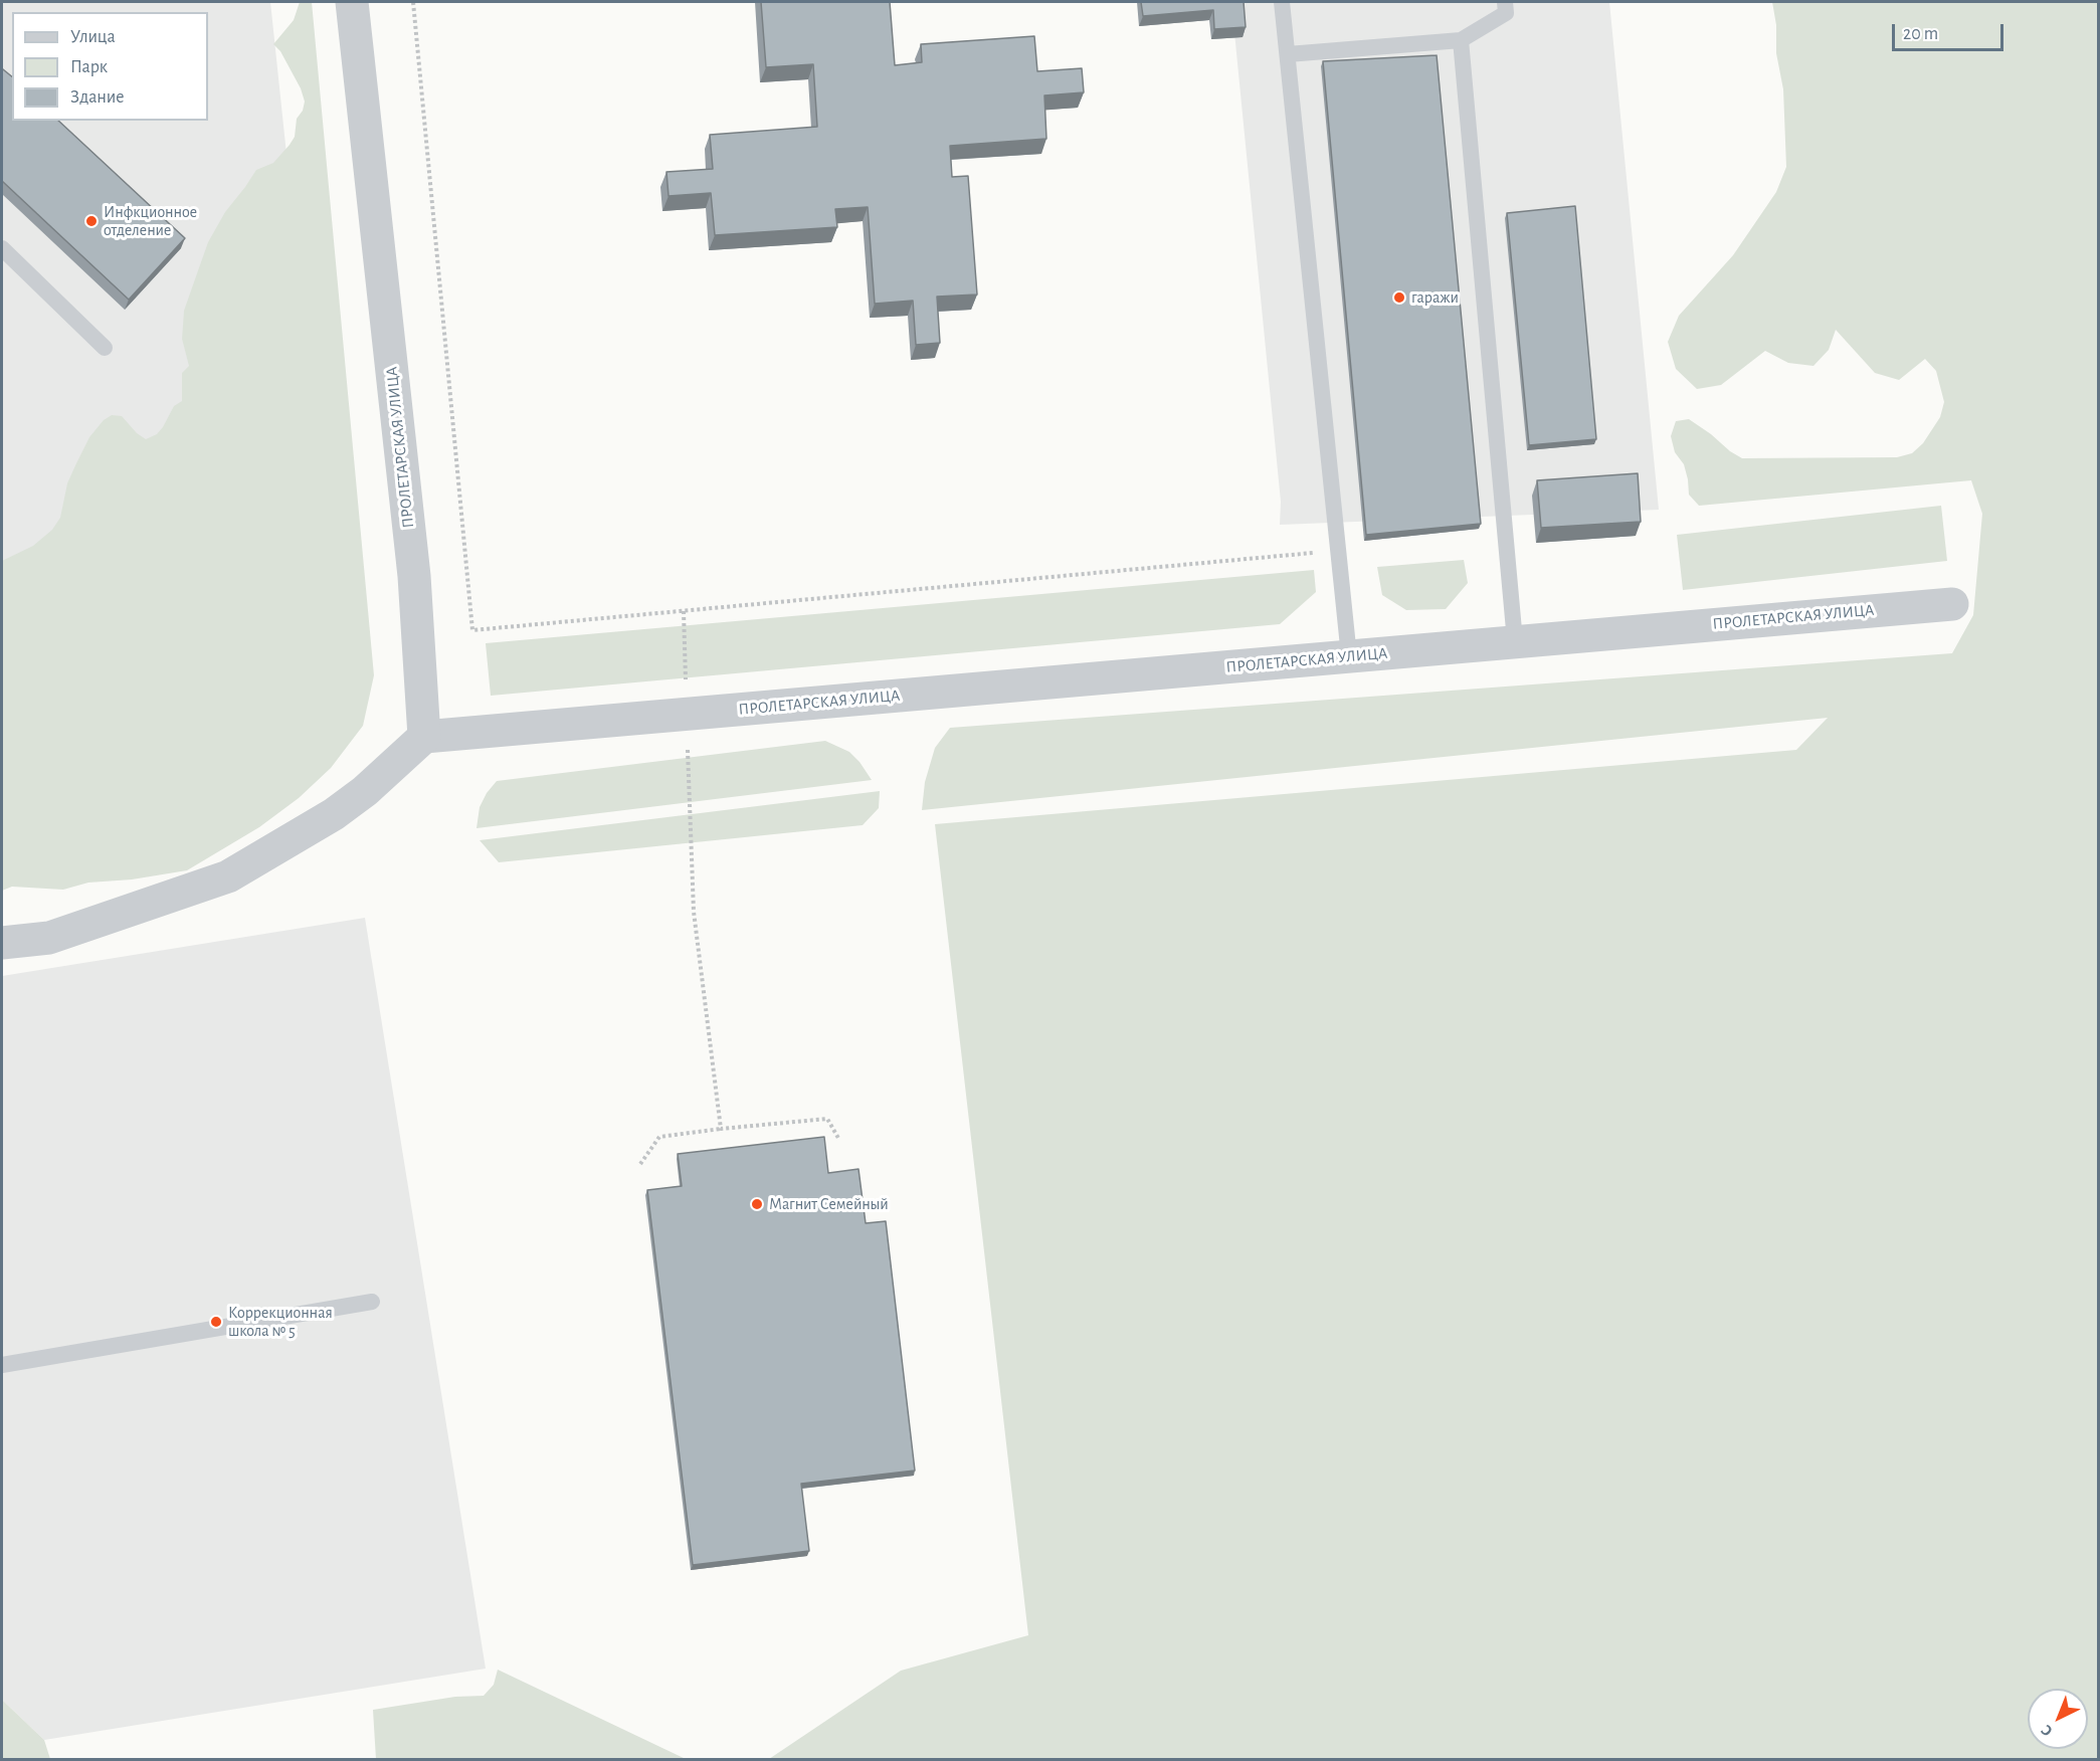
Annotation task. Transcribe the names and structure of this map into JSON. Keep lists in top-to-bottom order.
{
  "streets": {
    "street": ["ПРОЛЕТАРСКАЯ УЛИЦА"]
  },
  "places": [
    "Инфкционное отделение",
    "гаражи",
    "Магнит Семейный",
    "Коррекционная школа № 5"
  ],
  "legend": ["Улица", "Парк", "Здание"],
  "scale_bar": "20 m",
  "north": "bottom left"
}
